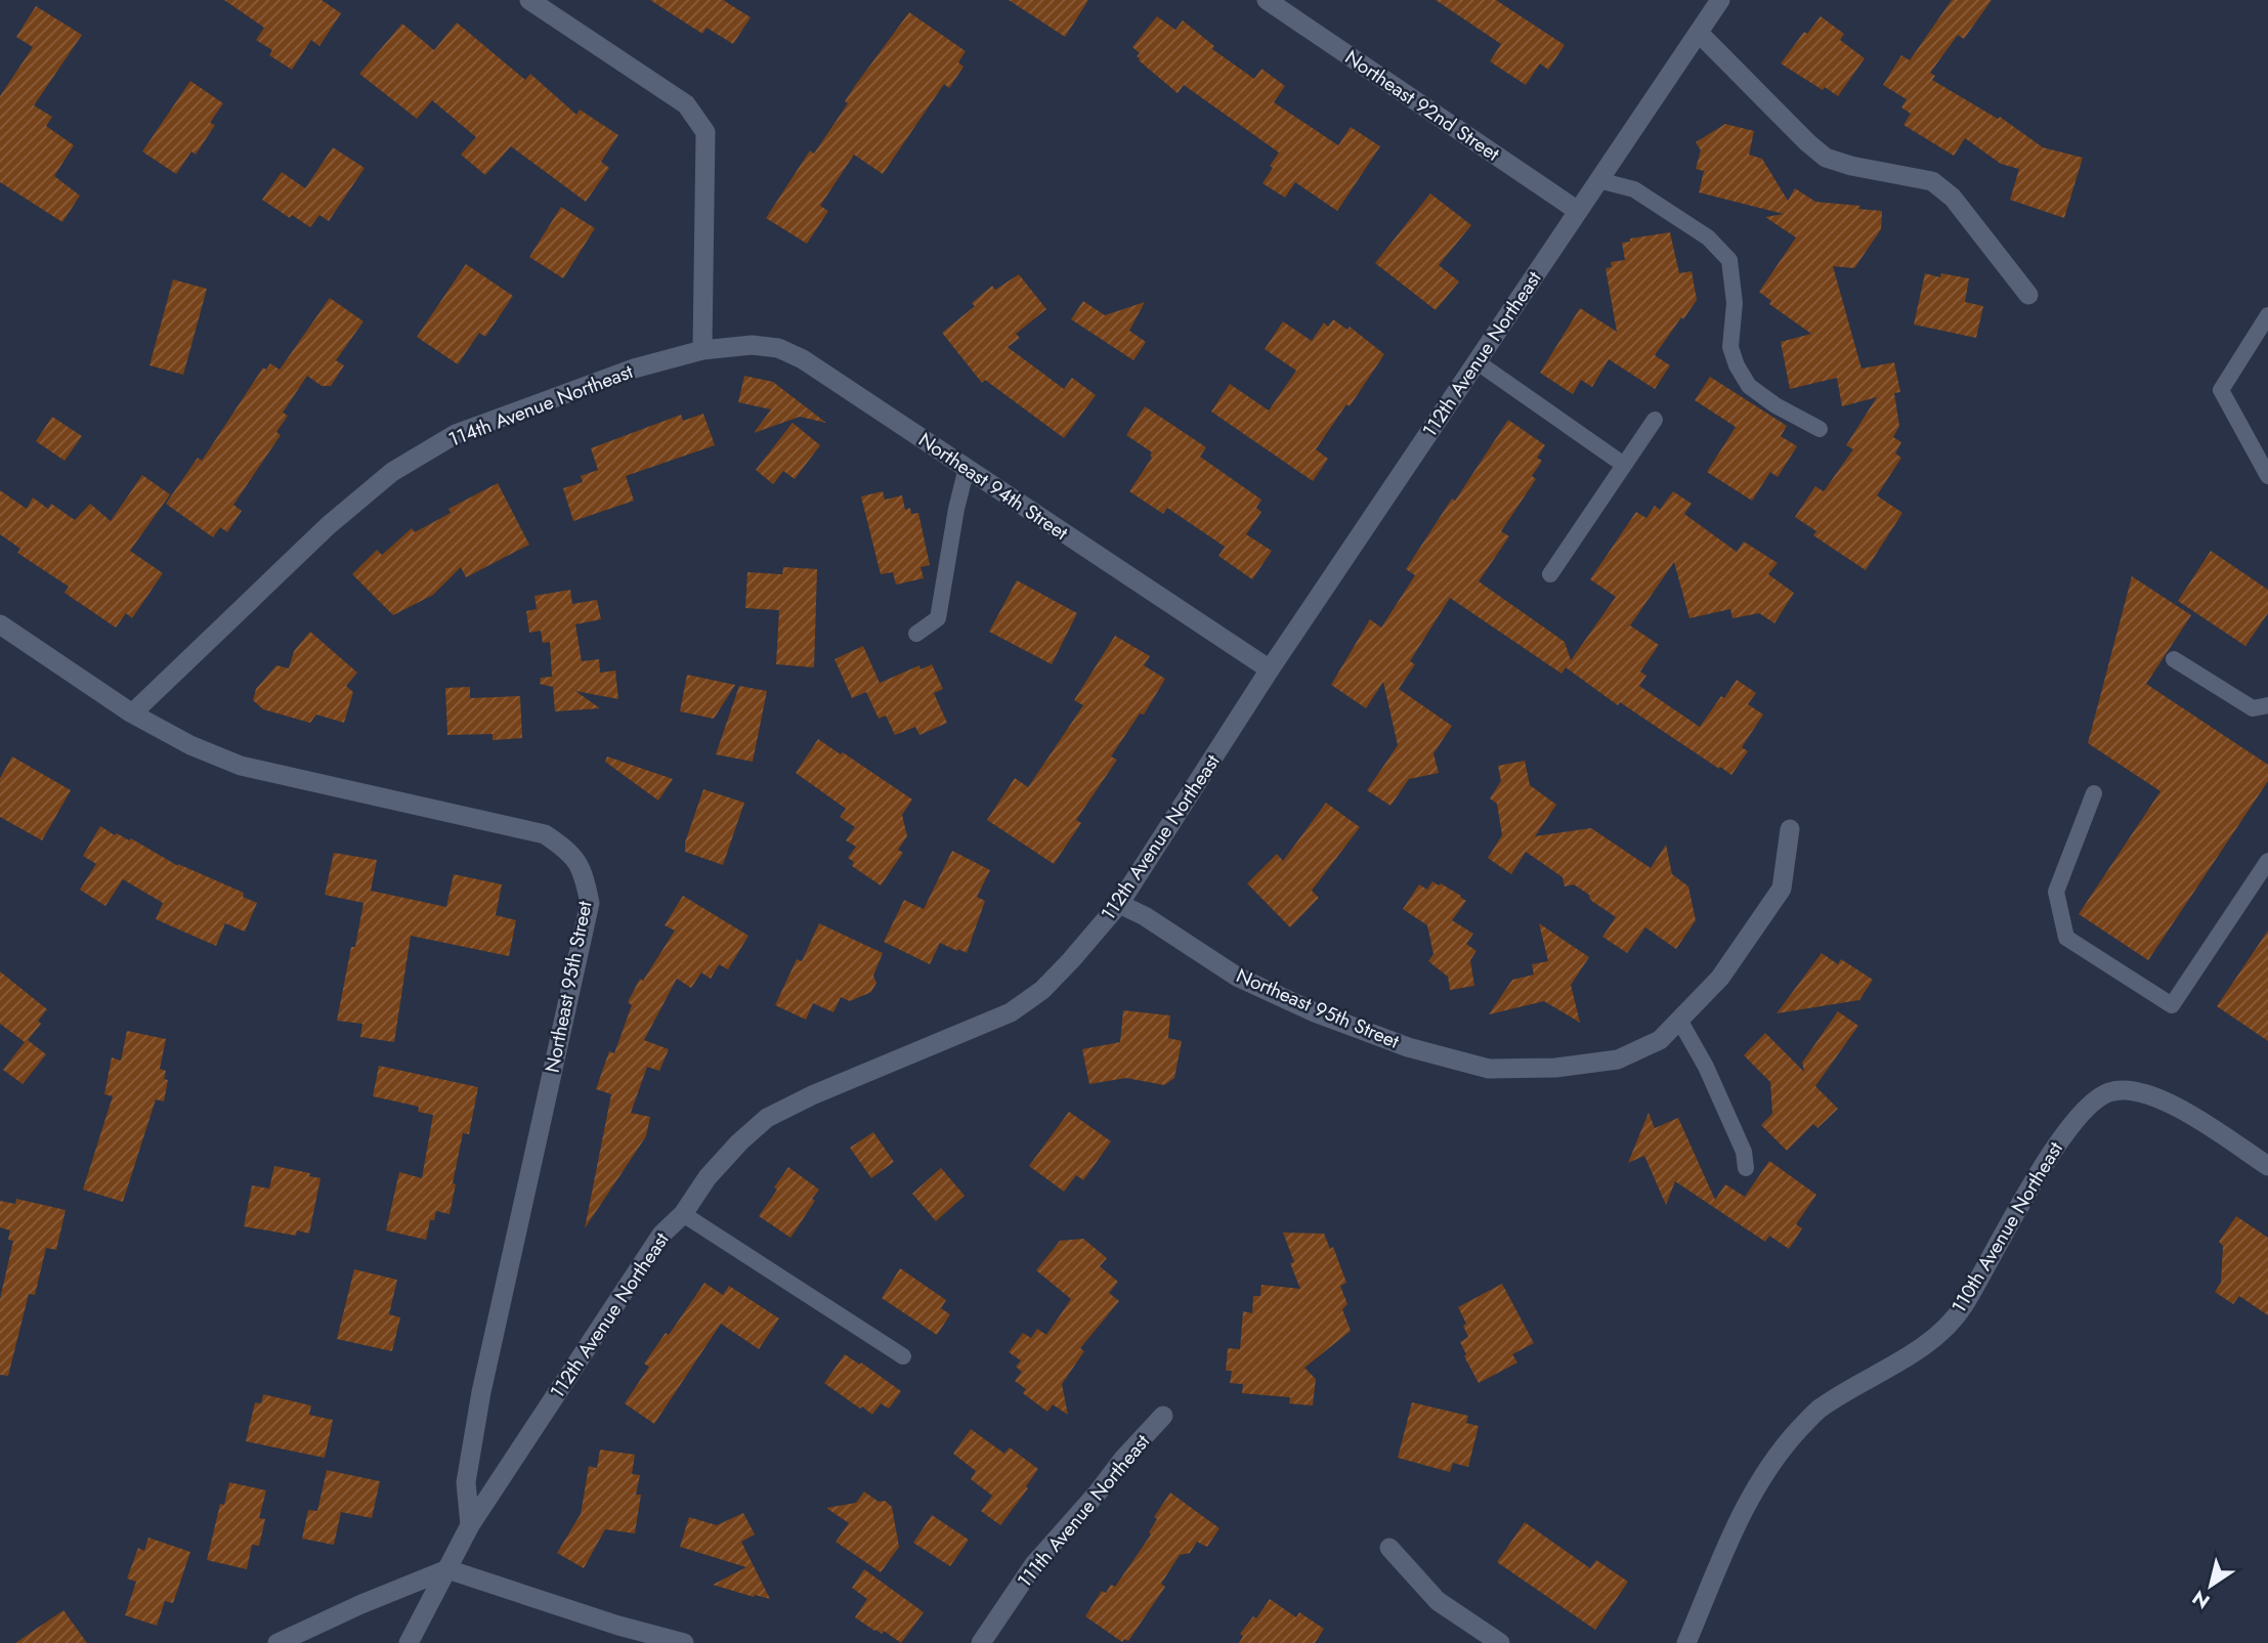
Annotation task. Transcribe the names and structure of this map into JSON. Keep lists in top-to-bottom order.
{
  "streets": {
    "street": [
      "Northeast 92nd Street",
      "112th Avenue Northeast",
      "114th Avenue Northeast",
      "Northeast 94th Street",
      "Northeast 95th Street",
      "110th Avenue Northeast",
      "111th Avenue Northeast"
    ]
  },
  "crossings": [
    ["Northeast 92nd Street", "112th Avenue Northeast"],
    ["112th Avenue Northeast", "Northeast 94th Street"],
    ["112th Avenue Northeast", "Northeast 95th Street"],
    ["114th Avenue Northeast", "Northeast 94th Street"],
    ["114th Avenue Northeast", "Northeast 95th Street"]
  ],
  "north": "bottom left"
}
